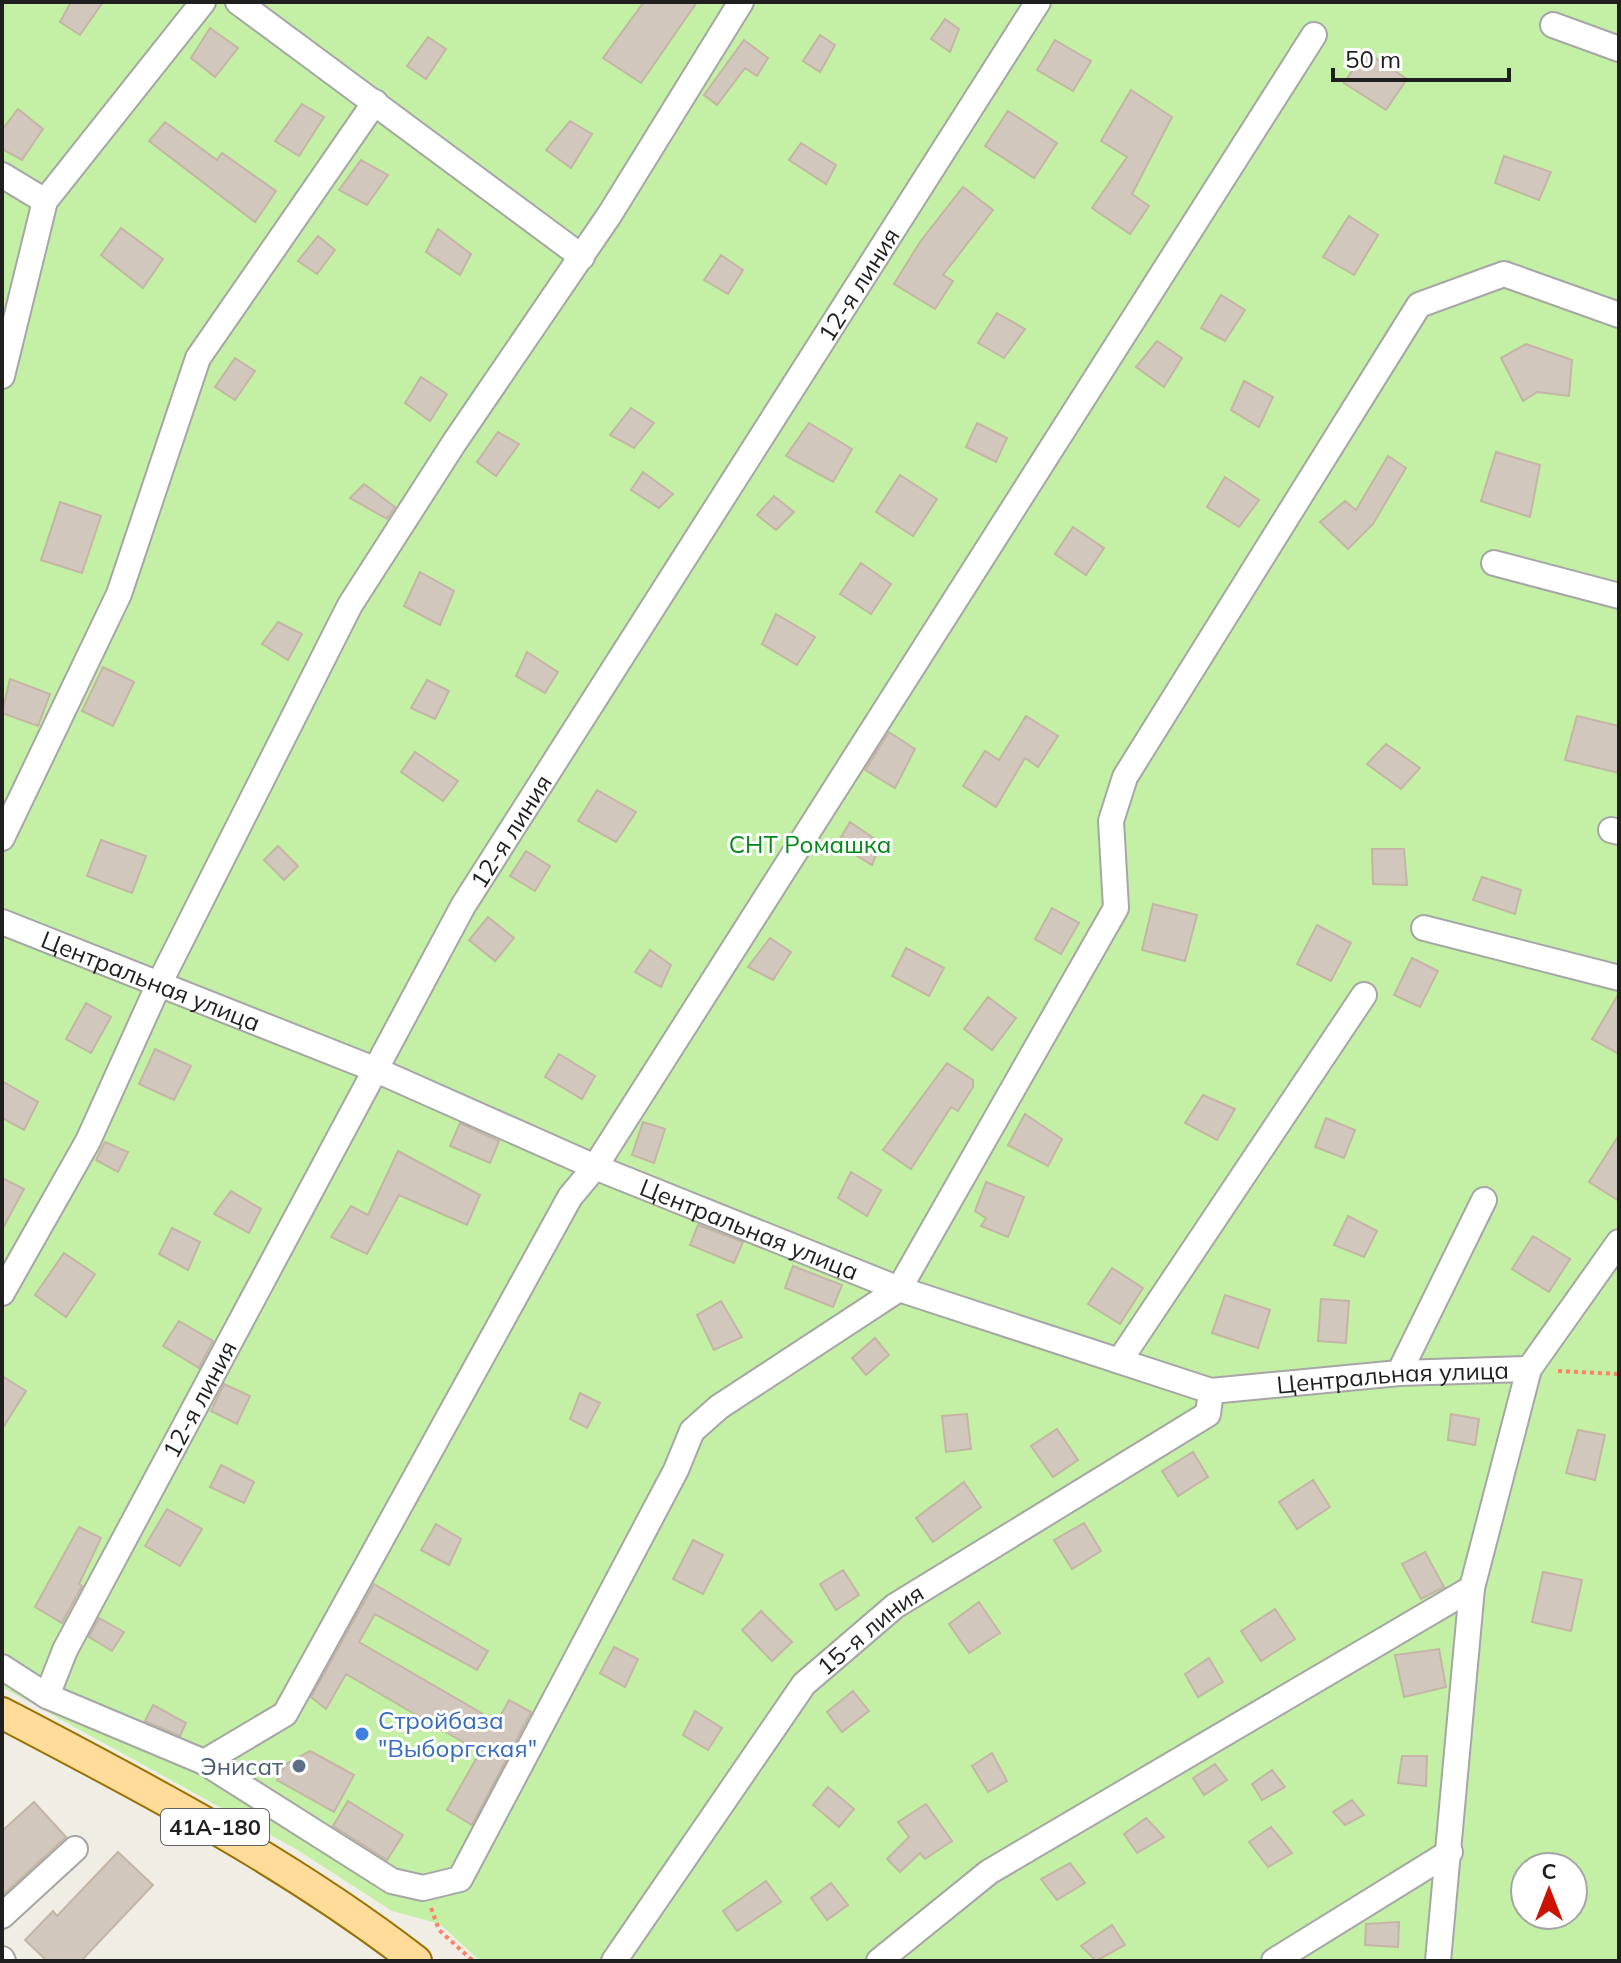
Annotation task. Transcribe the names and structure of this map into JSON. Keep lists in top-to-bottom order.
{
  "streets": {
    "main road": ["41А-180"],
    "street": ["12-я линия", "Центральная улица", "15-я линия"]
  },
  "crossings": [
    ["12-я линия", "Центральная улица"],
    ["Центральная улица", "15-я линия"]
  ],
  "parks": ["СНТ Ромашка"],
  "places": ["Стройбаза \"Выборгская\"", "Энисат"],
  "scale_bar": "50 m",
  "north": "top"
}
